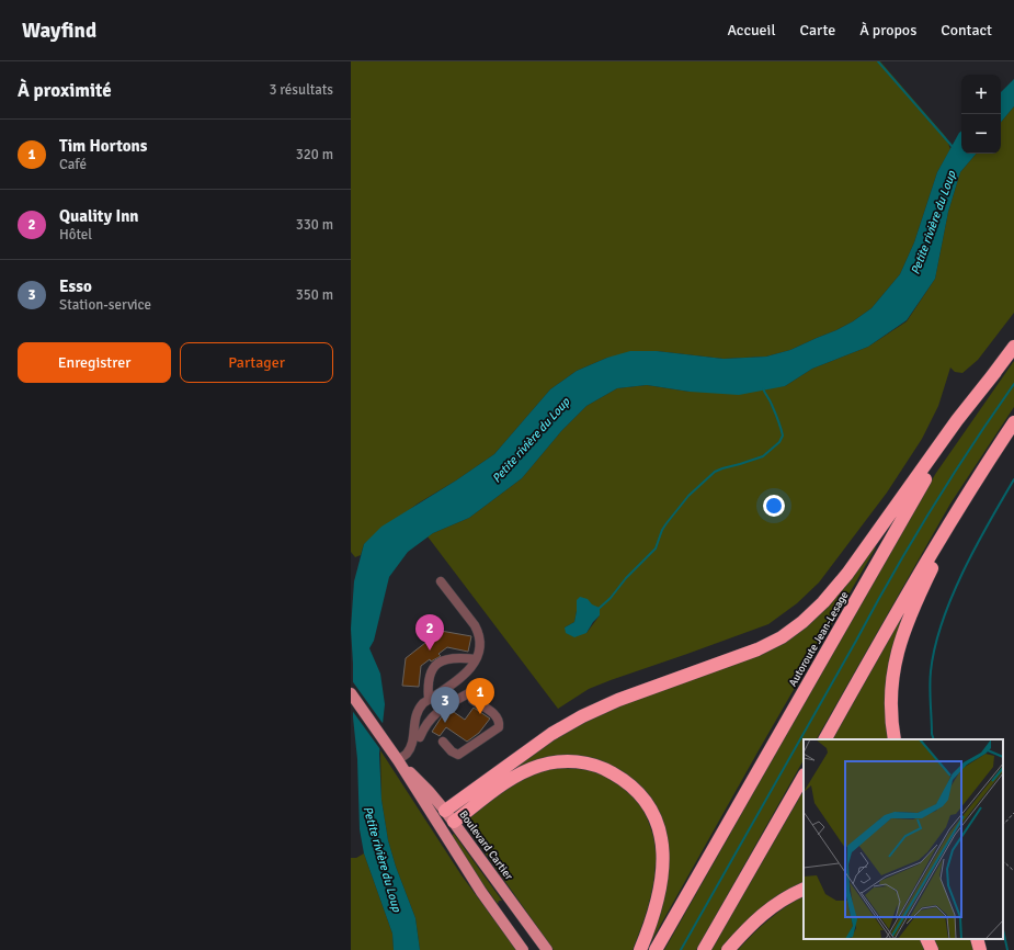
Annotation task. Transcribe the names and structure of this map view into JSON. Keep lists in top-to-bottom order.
{
  "streets": {
    "highway": ["Autoroute Jean-Lesage"],
    "main road": ["Boulevard Cartier"]
  },
  "water": ["Petite rivière du Loup"],
  "page": {
    "header": "Wayfind",
    "nav": [
      "Accueil",
      "Carte",
      "À propos",
      "Contact"
    ],
    "heading": ["À proximité", "3 résultats"],
    "map_buttons": ["+", "−"],
    "list": [
      {
        "mark": "1",
        "name": "Tim Hortons",
        "note": "Café",
        "value": "320 m"
      },
      {
        "mark": "2",
        "name": "Quality Inn",
        "note": "Hôtel",
        "value": "330 m"
      },
      {
        "mark": "3",
        "name": "Esso",
        "note": "Station-service",
        "value": "350 m"
      }
    ],
    "buttons": ["Enregistrer", "Partager"],
    "pins": ["2", "1", "3"]
  }
}
